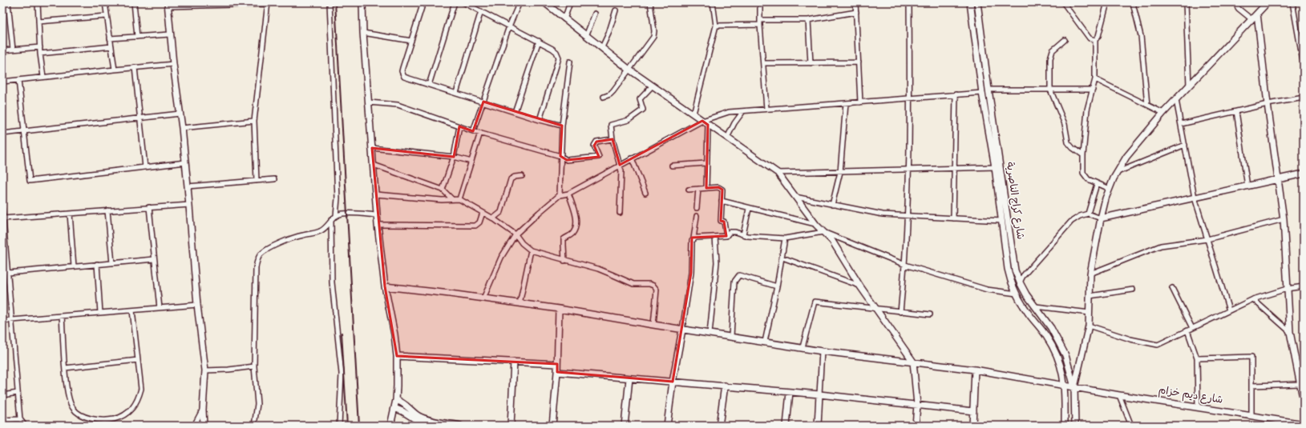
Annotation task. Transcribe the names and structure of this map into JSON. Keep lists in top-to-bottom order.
{
  "streets": {
    "street": ["شارع كراج الناصرية", "شارع ديم خزام"]
  },
  "crossings": [
    ["شارع كراج الناصرية", "شارع ديم خزام"]
  ]
}
